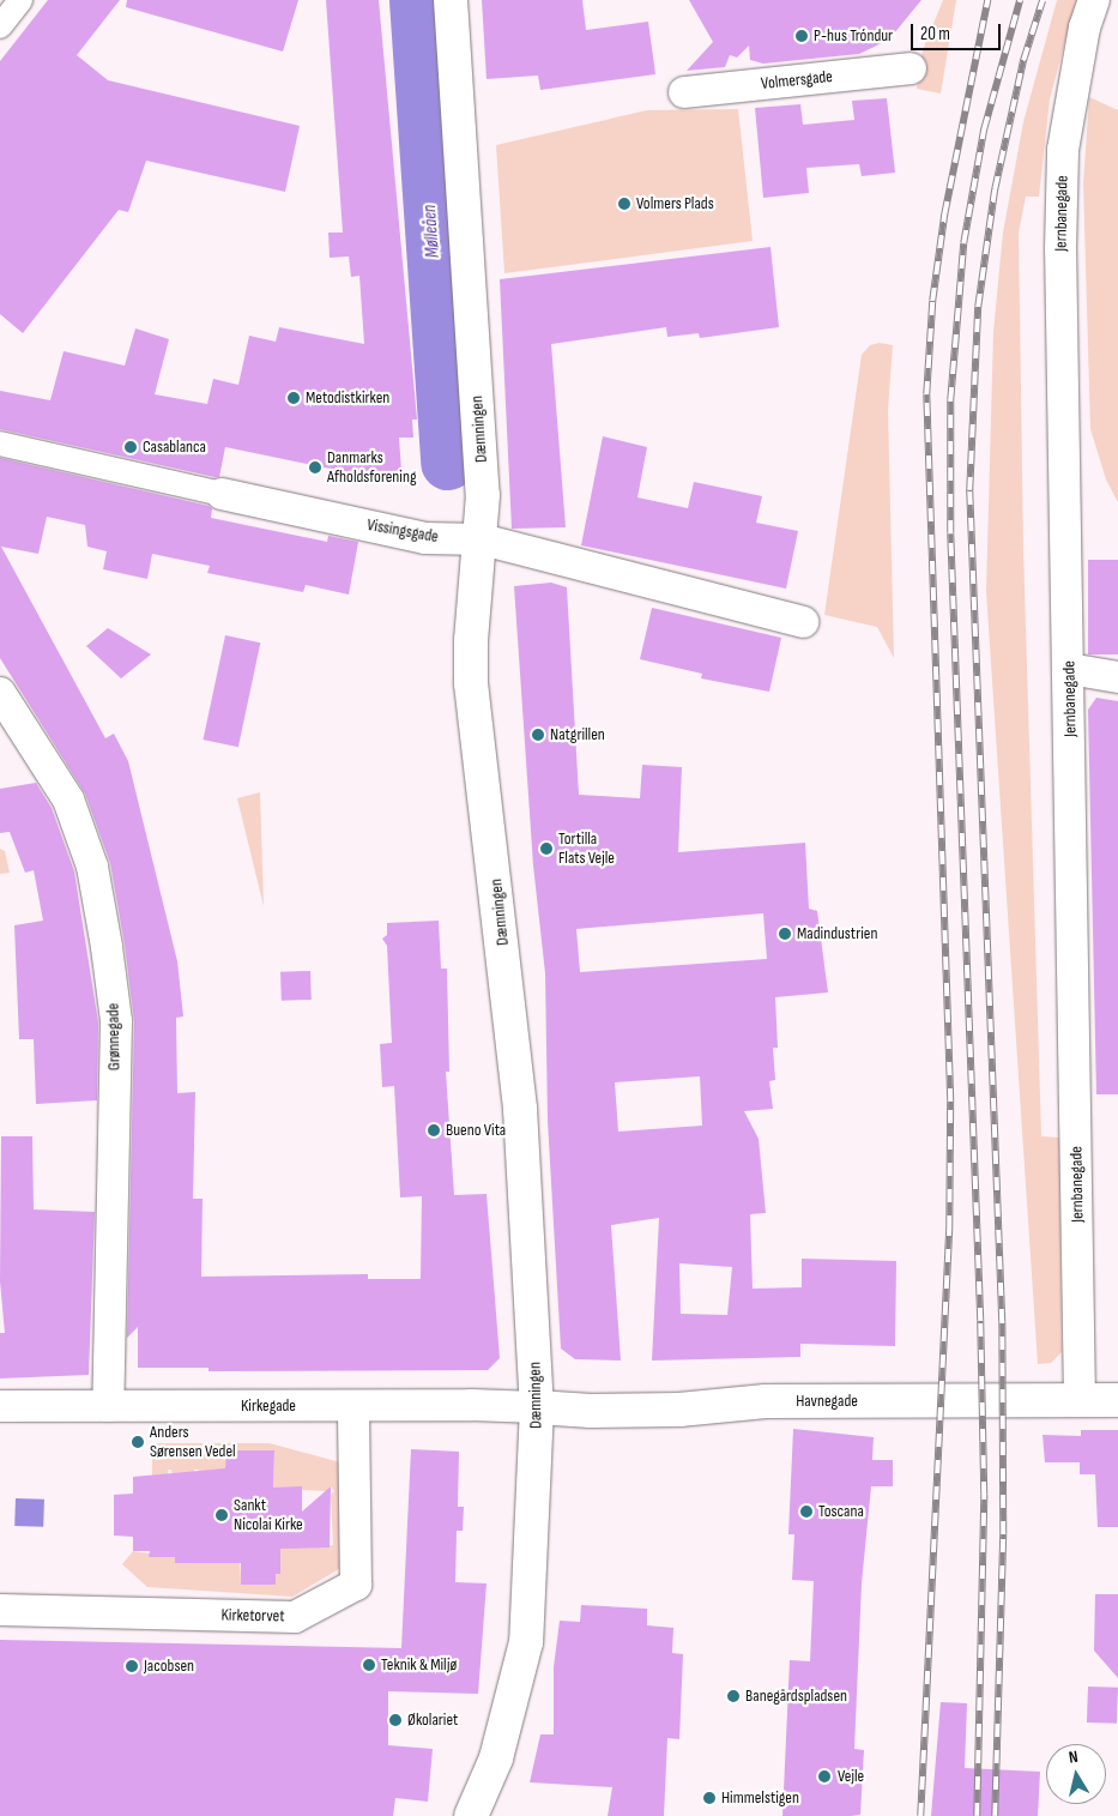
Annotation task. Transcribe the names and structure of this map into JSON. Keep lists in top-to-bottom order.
{
  "streets": {
    "street": [
      "Volmersgade",
      "Jernbanegade",
      "Dæmningen",
      "Vissingsgade",
      "Grønnegade",
      "Havnegade",
      "Kirkegade",
      "Kirketorvet"
    ]
  },
  "crossings": [
    ["Jernbanegade", "Havnegade"],
    ["Dæmningen", "Vissingsgade"],
    ["Dæmningen", "Havnegade"],
    ["Dæmningen", "Kirkegade"],
    ["Grønnegade", "Kirkegade"],
    ["Havnegade", "Kirkegade"],
    ["Kirkegade", "Kirketorvet"]
  ],
  "water": ["Mølleåen"],
  "places": [
    "P-hus Tróndur",
    "Volmers Plads",
    "Metodistkirken",
    "Casablanca",
    "Danmarks Afholdsforening",
    "Natgrillen",
    "Tortilla Flats Vejle",
    "Madindustrien",
    "Bueno Vita",
    "Anders Sørensen Vedel",
    "Toscana",
    "Sankt Nicolai Kirke",
    "Teknik & Miljø",
    "Jacobsen",
    "Banegårdspladsen",
    "Økolariet",
    "Vejle",
    "Himmelstigen"
  ],
  "scale_bar": "20 m",
  "north": "top"
}
